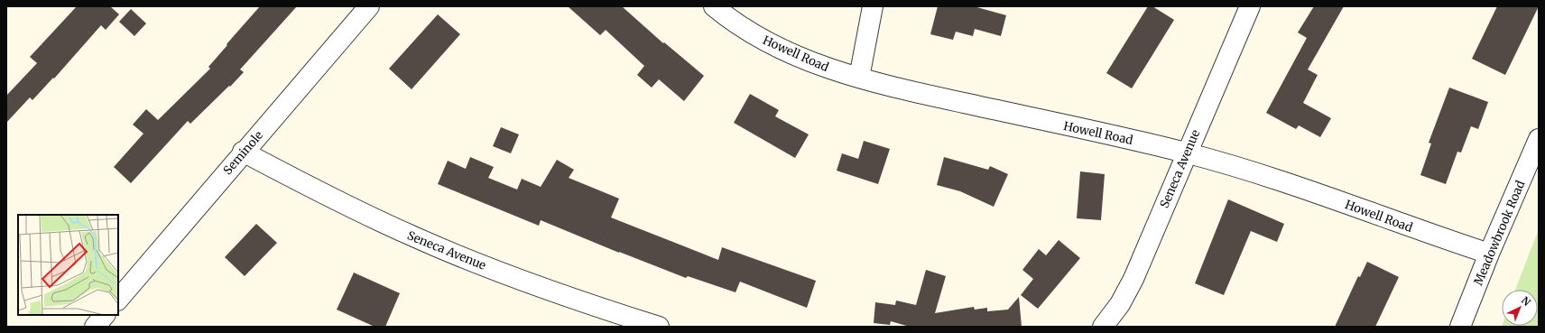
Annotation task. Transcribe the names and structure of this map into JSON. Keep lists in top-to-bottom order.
{
  "streets": {
    "street": [
      "Howell Road",
      "Seminole",
      "Seneca Avenue",
      "Meadowbrook Road"
    ]
  },
  "crossings": [
    ["Howell Road", "Seneca Avenue"],
    ["Howell Road", "Meadowbrook Road"],
    ["Seminole", "Seneca Avenue"]
  ],
  "north": "top right"
}
